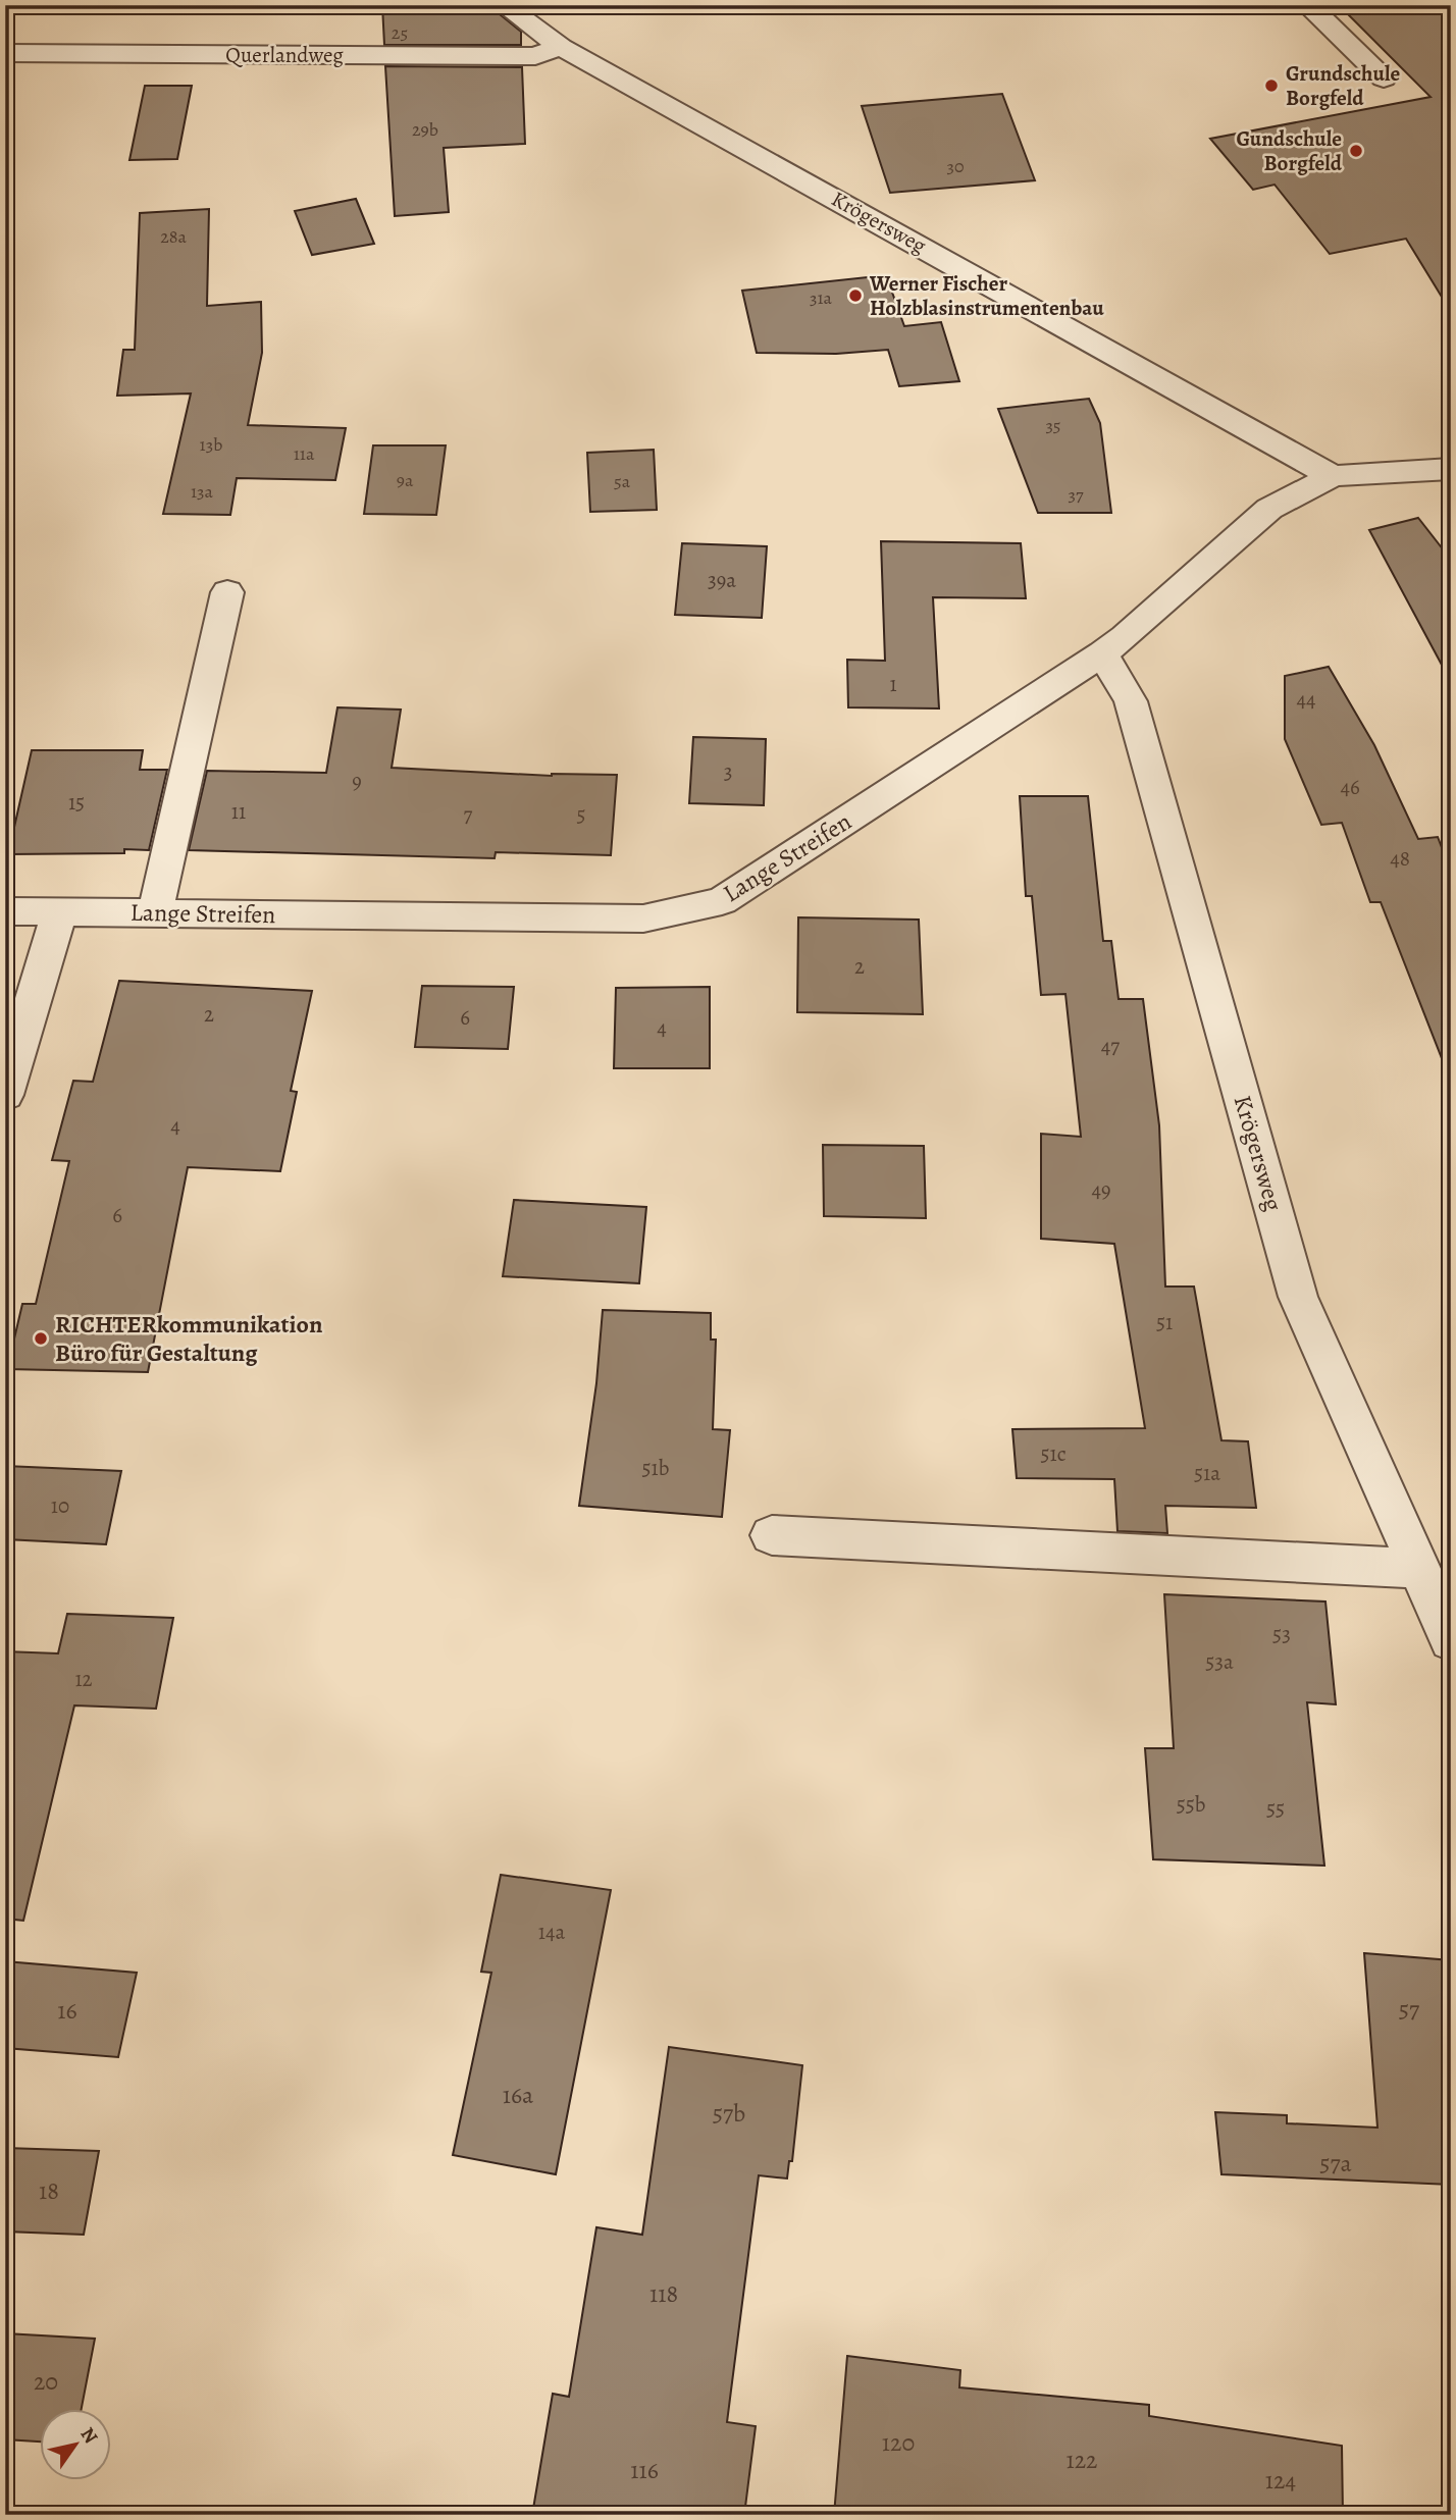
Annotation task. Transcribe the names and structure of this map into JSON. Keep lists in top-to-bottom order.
{
  "streets": {
    "street": ["Querlandweg", "Krögersweg", "Lange Streifen"]
  },
  "crossings": [
    ["Querlandweg", "Krögersweg"],
    ["Krögersweg", "Lange Streifen"]
  ],
  "places": [
    "Grundschule Borgfeld",
    "Gundschule Borgfeld",
    "Werner Fischer Holzblasinstrumentenbau",
    "RICHTERkommunikation Büro für Gestaltung"
  ],
  "house_numbers": [
    "25",
    "29b",
    "30",
    "28a",
    "31a",
    "35",
    "13b",
    "11a",
    "9a",
    "5a",
    "13a",
    "37",
    "39a",
    "1",
    "44",
    "3",
    "9",
    "46",
    "15",
    "11",
    "7",
    "5",
    "48",
    "2",
    "2",
    "6",
    "4",
    "47",
    "4",
    "49",
    "6",
    "51",
    "51c",
    "51b",
    "51a",
    "10",
    "53",
    "53a",
    "12",
    "55b",
    "55",
    "14a",
    "57",
    "16",
    "16a",
    "57b",
    "57a",
    "18",
    "118",
    "20",
    "120",
    "122",
    "116",
    "124"
  ],
  "north": "top right"
}
